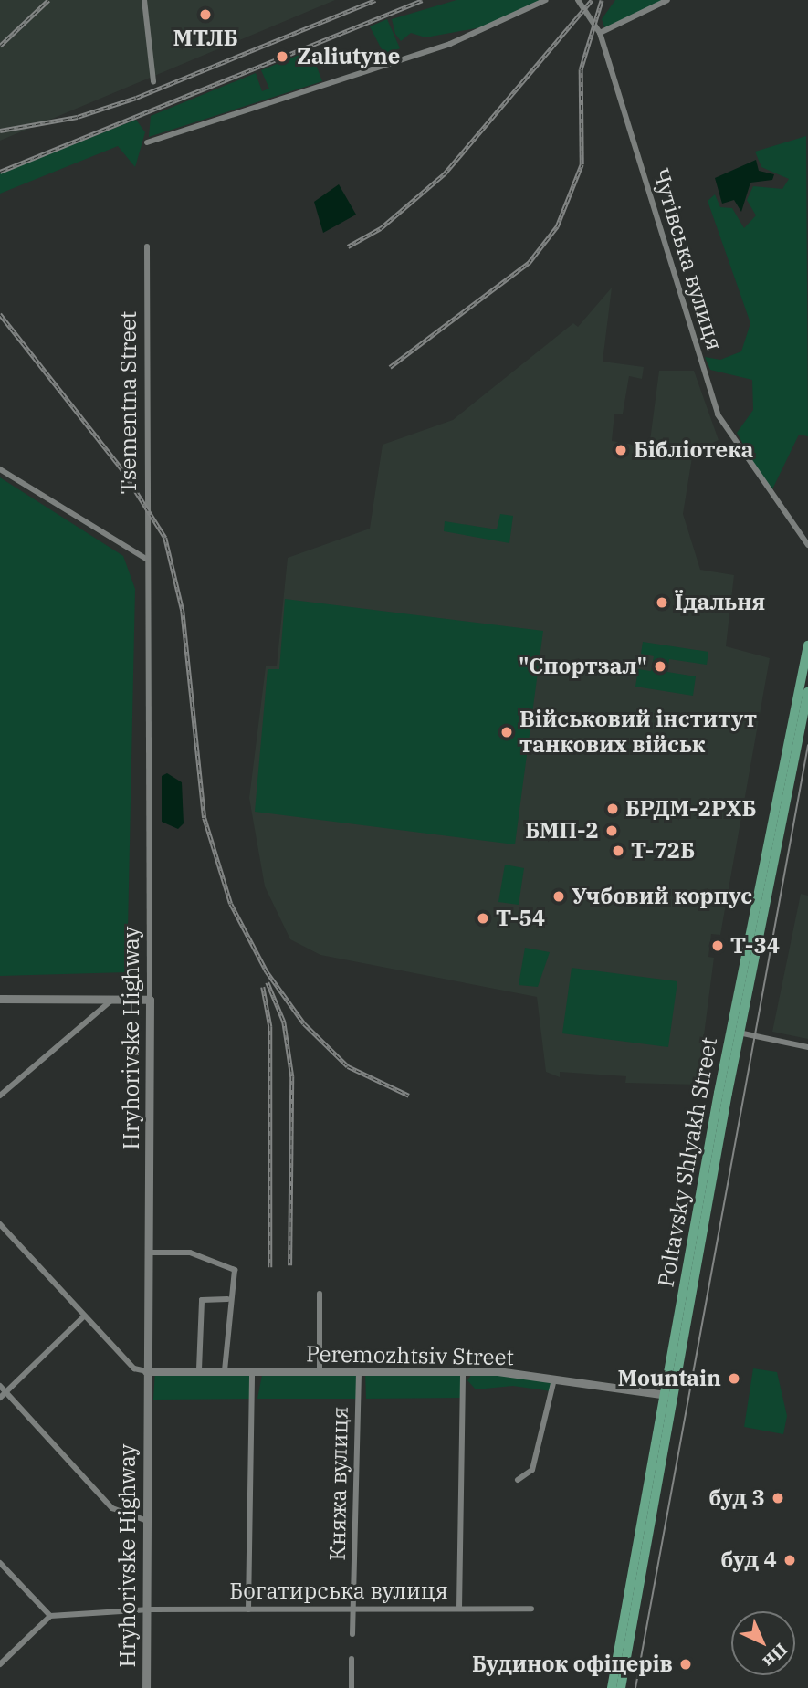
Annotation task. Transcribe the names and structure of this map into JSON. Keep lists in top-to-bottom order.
{
  "streets": {
    "main road": ["Poltavsky Shlyakh Street"],
    "street": [
      "Чутівська вулиця",
      "Tsementna Street",
      "Hryhorivske Highway",
      "Peremozhtsiv Street",
      "Княжа вулиця",
      "Богатирська вулиця"
    ]
  },
  "crossings": [
    ["Tsementna Street", "Hryhorivske Highway"],
    ["Hryhorivske Highway", "Peremozhtsiv Street"],
    ["Hryhorivske Highway", "Богатирська вулиця"],
    ["Poltavsky Shlyakh Street", "Peremozhtsiv Street"],
    ["Peremozhtsiv Street", "Княжа вулиця"],
    ["Княжа вулиця", "Богатирська вулиця"]
  ],
  "places": [
    "МТЛБ",
    "Zaliutyne",
    "Бібліотека",
    "Їдальня",
    "\"Спортзал\"",
    "Військовий інститут танкових військ",
    "БРДМ-2РХБ",
    "БМП-2",
    "Т-72Б",
    "Учбовий корпус",
    "Т-54",
    "T-34",
    "Mountain",
    "буд 3",
    "буд 4",
    "Будинок офіцерів"
  ],
  "north": "bottom right"
}
